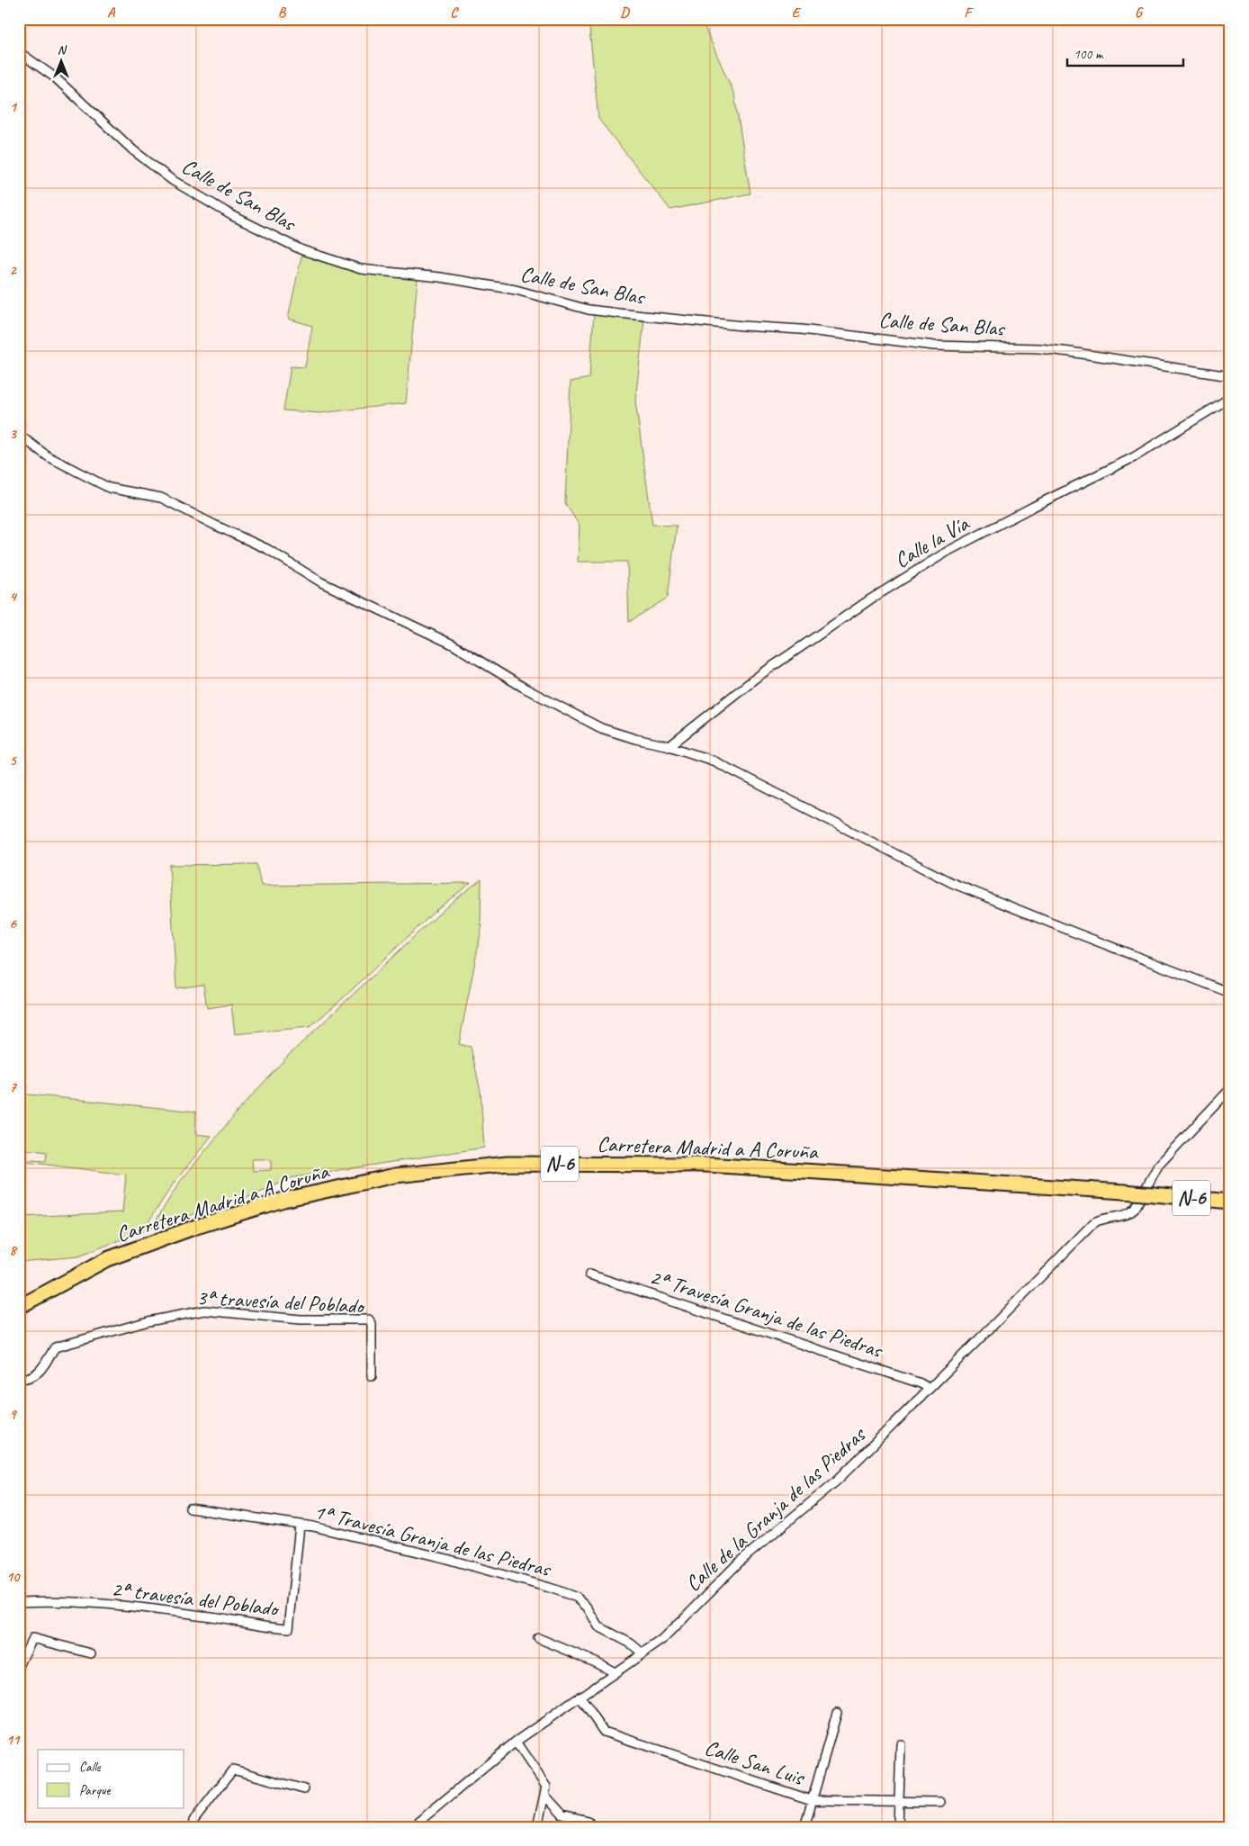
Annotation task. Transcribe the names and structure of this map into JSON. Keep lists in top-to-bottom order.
{
  "streets": {
    "highway": ["Carretera Madrid a A Coruña", "N-6"],
    "street": [
      "Calle de San Blas",
      "Calle la Vía",
      "3ª travesía del Poblado",
      "2ª Travesía Granja de las Piedras",
      "Calle de la Granja de las Piedras",
      "1ª Travesía Granja de las Piedras",
      "2ª travesía del Poblado",
      "Calle San Luis"
    ]
  },
  "crossings": [
    ["2ª Travesía Granja de las Piedras", "Calle de la Granja de las Piedras"],
    ["Calle de la Granja de las Piedras", "1ª Travesía Granja de las Piedras"],
    ["Calle de la Granja de las Piedras", "Calle San Luis"],
    ["1ª Travesía Granja de las Piedras", "2ª travesía del Poblado"]
  ],
  "legend": ["Calle", "Parque"],
  "scale_bar": "100 m",
  "north": "top",
  "grid": {
    "columns": [
      "A",
      "B",
      "C",
      "D",
      "E",
      "F",
      "G"
    ],
    "rows": [
      "1",
      "2",
      "3",
      "4",
      "5",
      "6",
      "7",
      "8",
      "9",
      "10",
      "11"
    ]
  }
}
